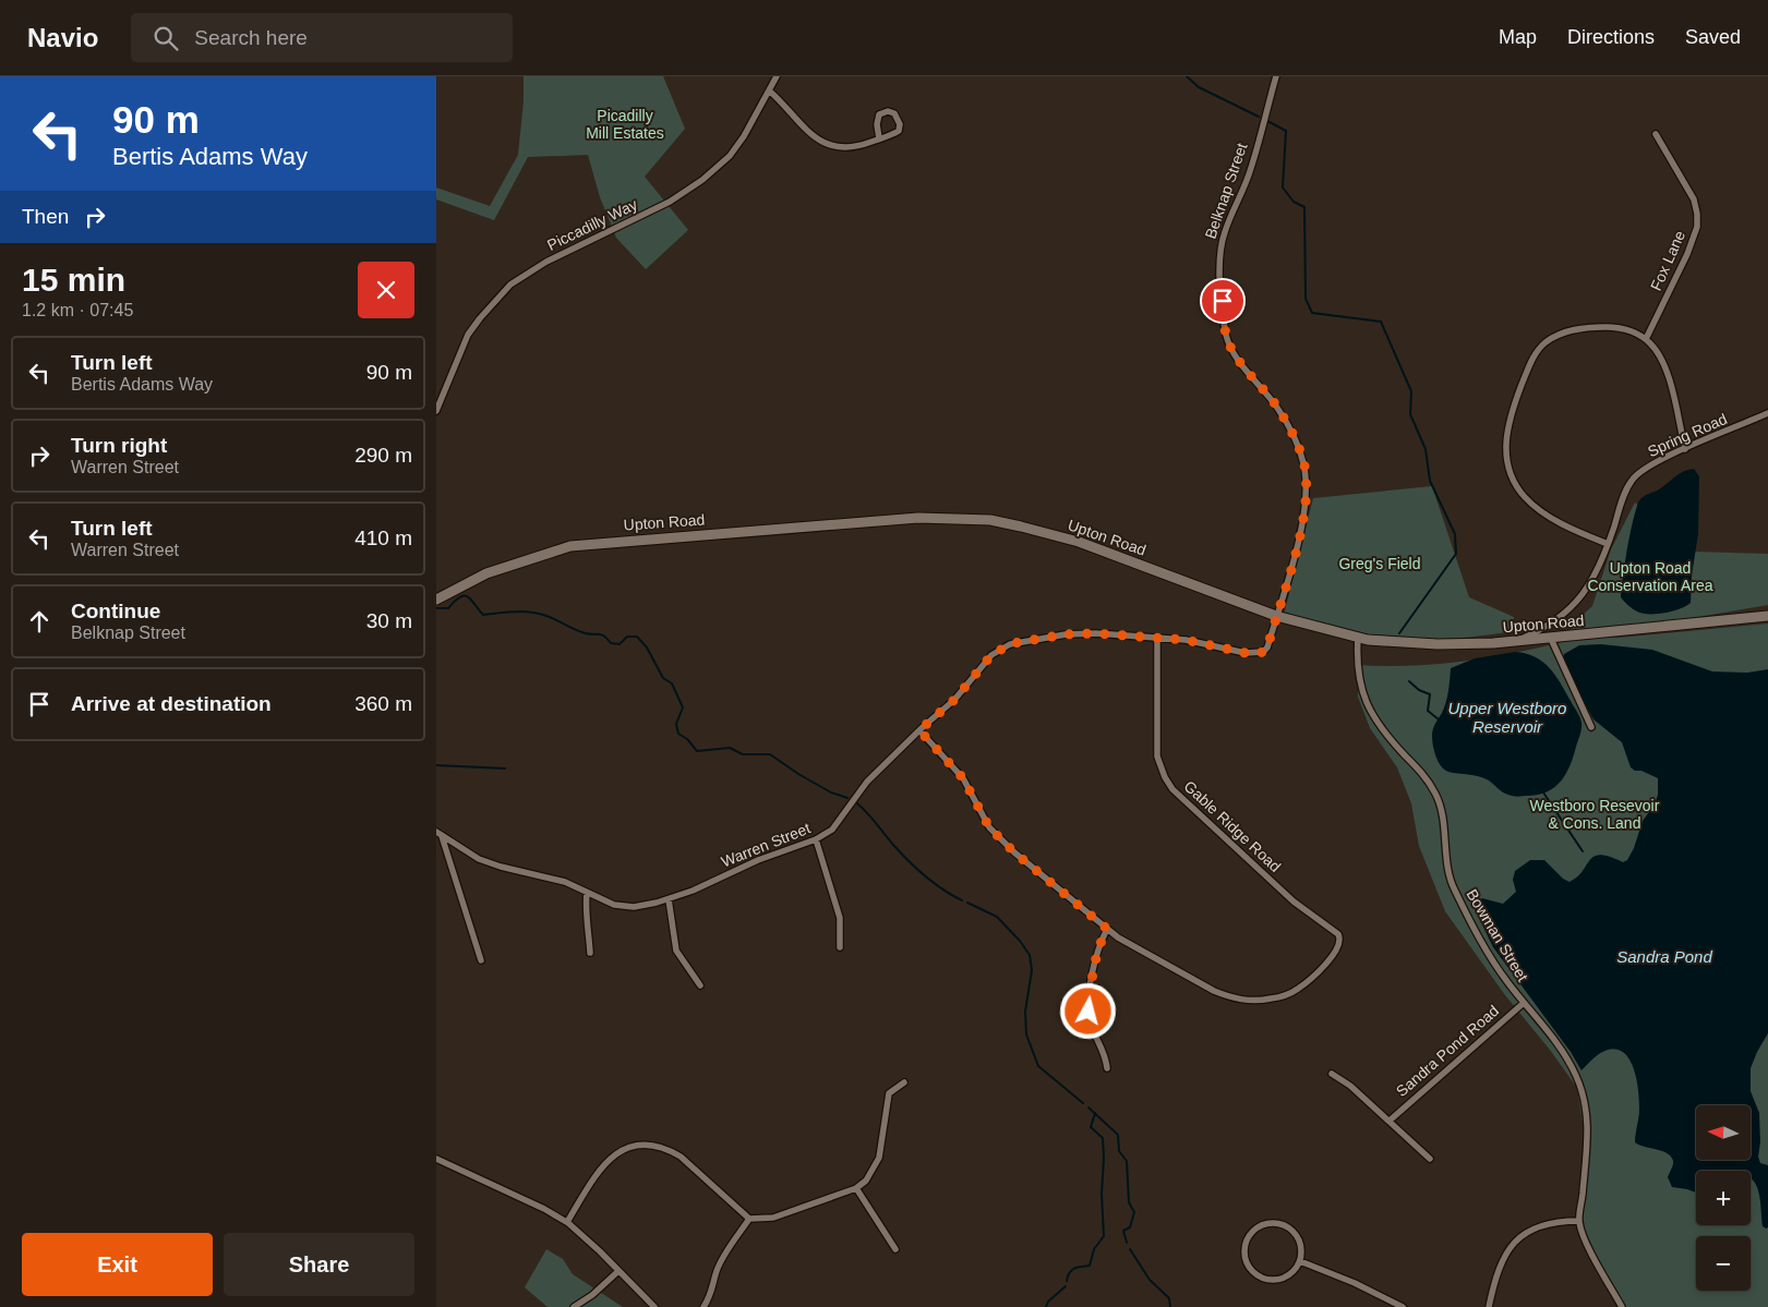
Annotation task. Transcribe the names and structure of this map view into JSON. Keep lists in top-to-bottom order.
{
  "streets": {
    "main road": ["Upton Road"],
    "street": [
      "Belknap Street",
      "Piccadilly Way",
      "Fox Lane",
      "Spring Road",
      "Gable Ridge Road",
      "Warren Street",
      "Bowman Street",
      "Sandra Pond Road"
    ]
  },
  "crossings": [
    ["Belknap Street", "Upton Road"],
    ["Belknap Street", "Warren Street"],
    ["Spring Road", "Upton Road"],
    ["Upton Road", "Warren Street"],
    ["Upton Road", "Bowman Street"],
    ["Gable Ridge Road", "Warren Street"],
    ["Bowman Street", "Sandra Pond Road"]
  ],
  "water": ["Upper Westboro Reservoir", "Sandra Pond"],
  "parks": [
    "Picadilly Mill Estates",
    "Greg's Field",
    "Upton Road Conservation Area",
    "Westboro Resevoir & Cons. Land"
  ],
  "north": "left",
  "page": {
    "header": "Navio",
    "search": "Search here",
    "nav": ["Map", "Directions", "Saved"],
    "turn": ["90 m", "Bertis Adams Way"],
    "then": "Then",
    "heading": ["15 min", "1.2 km · 07:45"],
    "list": [
      {
        "name": "Turn left",
        "note": "Bertis Adams Way",
        "value": "90 m"
      },
      {
        "name": "Turn right",
        "note": "Warren Street",
        "value": "290 m"
      },
      {
        "name": "Turn left",
        "note": "Warren Street",
        "value": "410 m"
      },
      {
        "name": "Continue",
        "note": "Belknap Street",
        "value": "30 m"
      },
      {
        "name": "Arrive at destination",
        "value": "360 m"
      }
    ],
    "map_buttons": ["+", "−"],
    "buttons": ["Exit", "Share"]
  }
}
